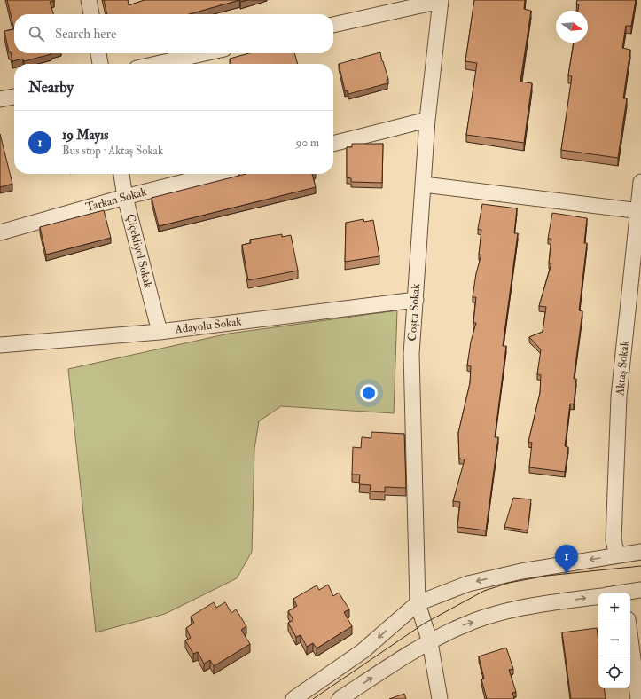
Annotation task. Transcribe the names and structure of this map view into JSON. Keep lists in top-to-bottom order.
{
  "streets": {
    "street": [
      "Tarkan Sokak",
      "Çiçekliyol Sokak",
      "Coştu Sokak",
      "Adayolu Sokak",
      "Aktaş Sokak"
    ]
  },
  "crossings": [
    ["Tarkan Sokak", "Çiçekliyol Sokak"],
    ["Çiçekliyol Sokak", "Adayolu Sokak"],
    ["Coştu Sokak", "Adayolu Sokak"]
  ],
  "north": "right",
  "page": {
    "search": "Search here",
    "heading": "Nearby",
    "list": [
      {
        "mark": "1",
        "name": "19 Mayıs",
        "note": "Bus stop · Aktaş Sokak",
        "value": "90 m"
      }
    ],
    "pins": "1",
    "map_buttons": ["+", "−"]
  }
}
